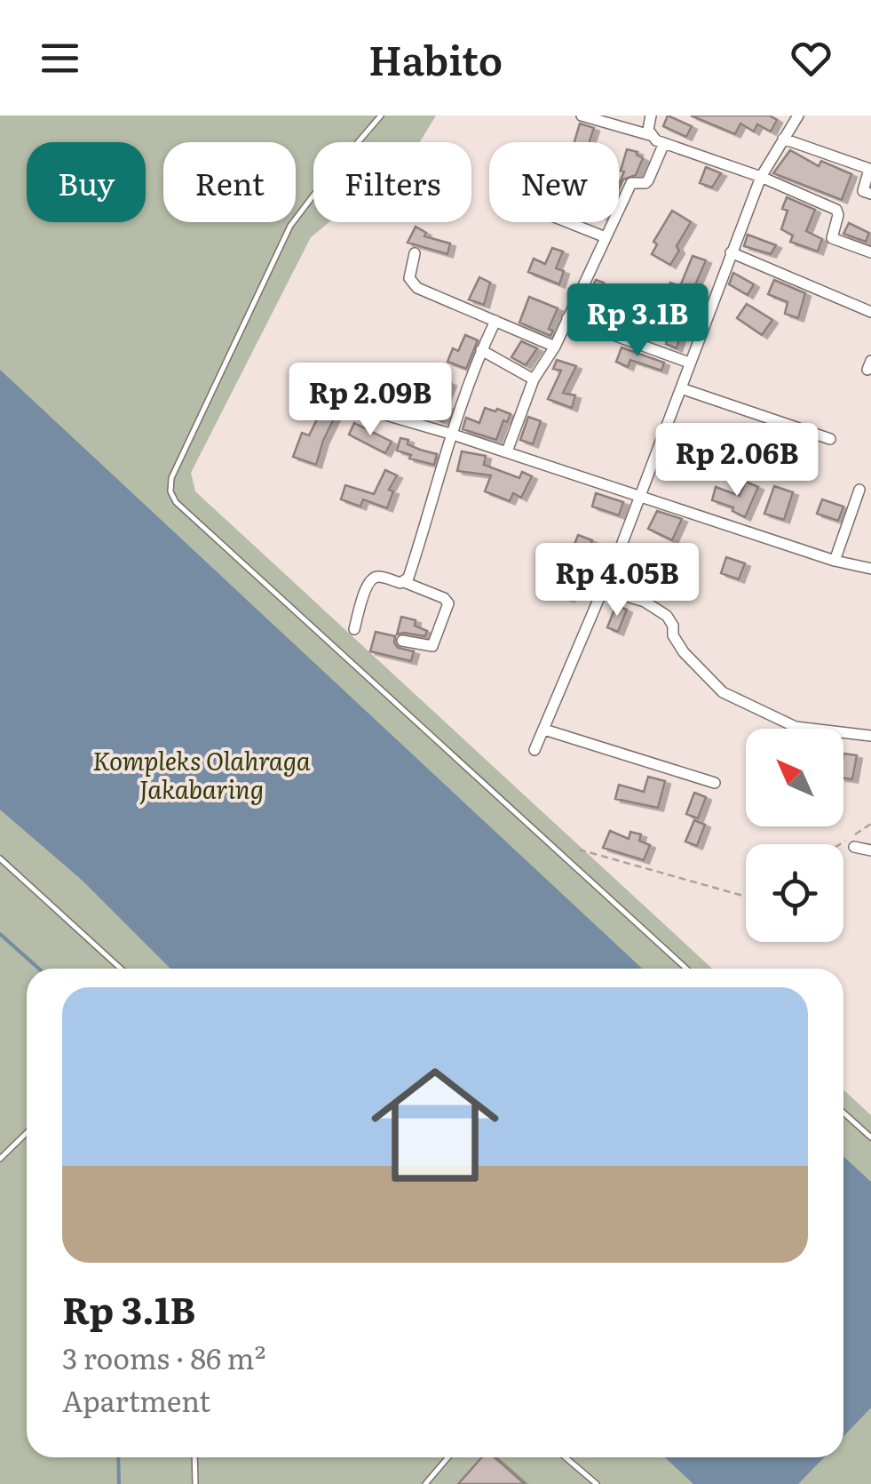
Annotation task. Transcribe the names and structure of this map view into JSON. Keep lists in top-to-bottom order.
{
  "parks": ["Kompleks Olahraga Jakabaring"],
  "north": "top left",
  "page": {
    "header": "Habito",
    "chip": [
      "Buy",
      "Rent",
      "Filters",
      "New"
    ],
    "price": [
      "Rp 3.1B",
      "Rp 2.09B",
      "Rp 2.06B",
      "Rp 4.05B"
    ],
    "list": [
      {
        "name": "Rp 3.1B",
        "note": "3 rooms · 86 m² · Apartment"
      }
    ]
  }
}
